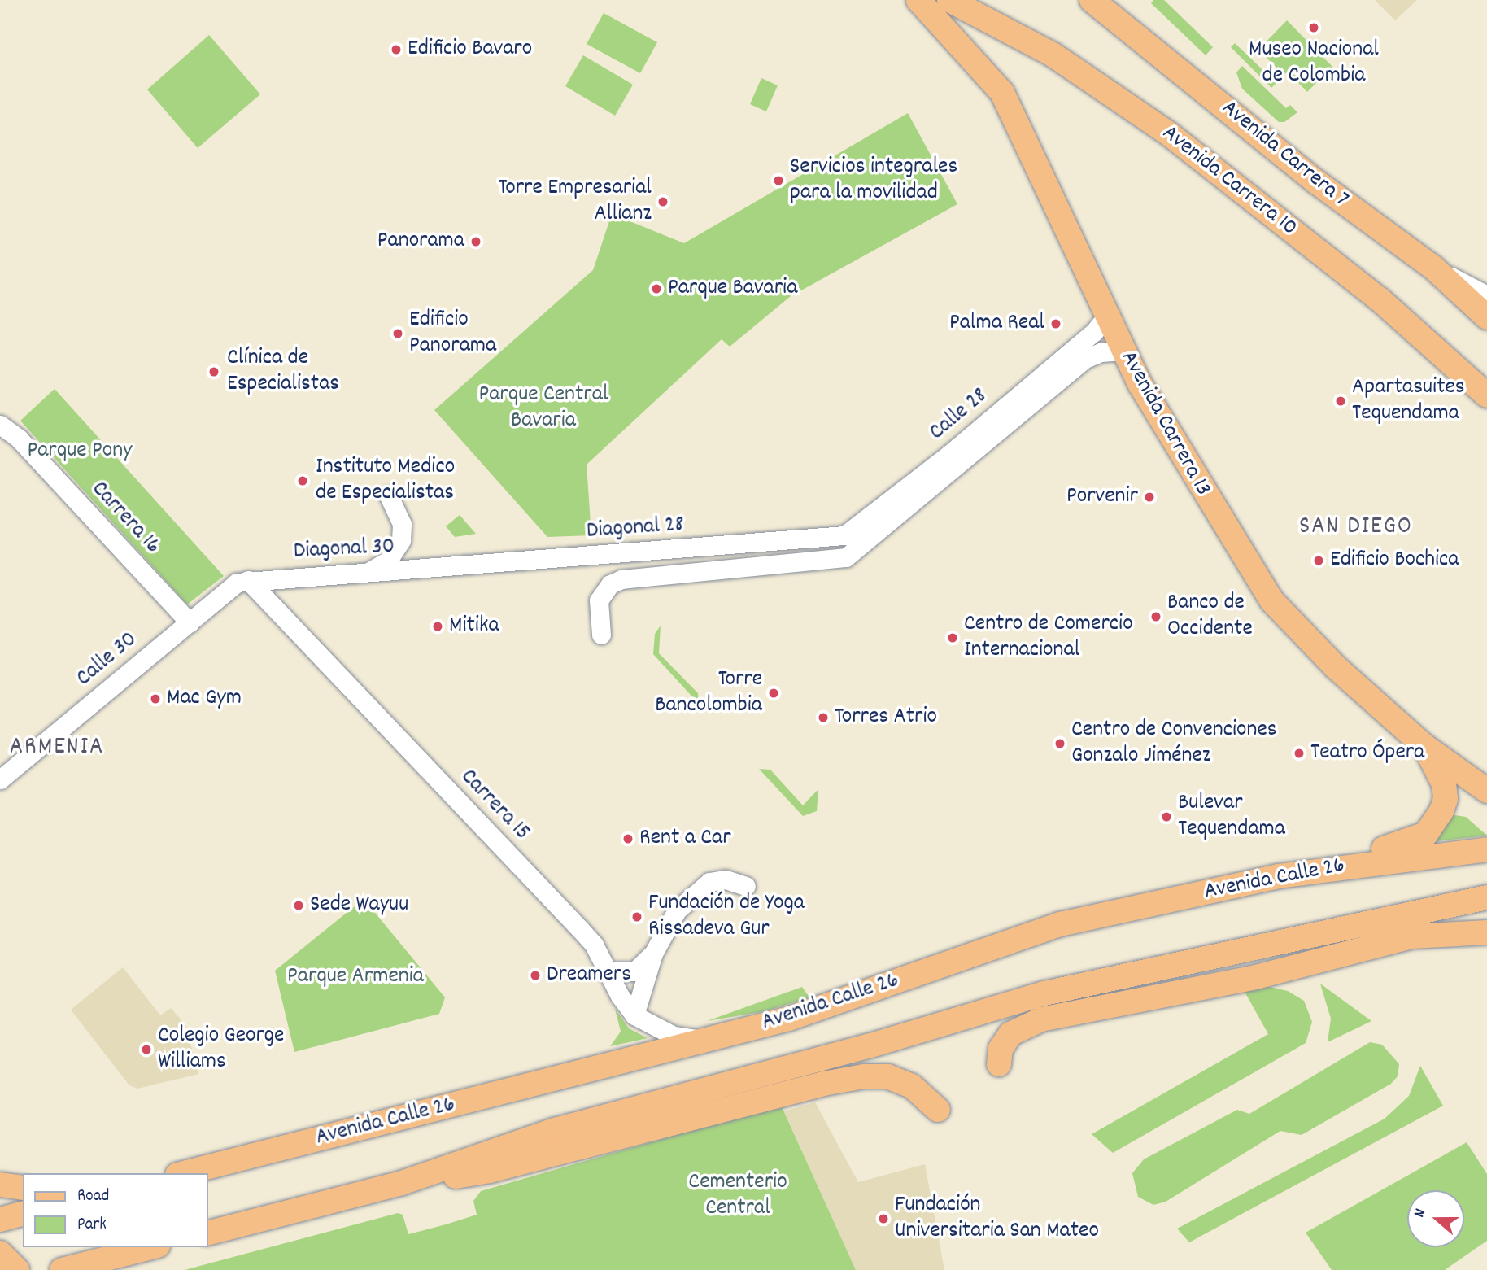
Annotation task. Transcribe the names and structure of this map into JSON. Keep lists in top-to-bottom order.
{
  "streets": {
    "main road": [
      "Avenida Carrera 7",
      "Avenida Carrera 10",
      "Avenida Carrera 13",
      "Avenida Calle 26"
    ],
    "street": [
      "Calle 28",
      "Carrera 16",
      "Diagonal 28",
      "Diagonal 30",
      "Calle 30",
      "Carrera 15"
    ]
  },
  "crossings": [
    ["Calle 28", "Avenida Carrera 13"],
    ["Calle 28", "Diagonal 28"],
    ["Carrera 16", "Calle 30"],
    ["Diagonal 28", "Diagonal 30"],
    ["Diagonal 30", "Calle 30"],
    ["Diagonal 30", "Carrera 15"],
    ["Calle 30", "Carrera 15"]
  ],
  "districts": ["SAN DIEGO", "ARMENIA"],
  "parks": [
    "Parque Central Bavaria",
    "Parque Pony",
    "Parque Armenia",
    "Cementerio Central"
  ],
  "places": [
    "Museo Nacional de Colombia",
    "Edificio Bavaro",
    "Servicios integrales para la movilidad",
    "Torre Empresarial Allianz",
    "Panorama",
    "Parque Bavaria",
    "Palma Real",
    "Edificio Panorama",
    "Clínica de Especialistas",
    "Apartasuites Tequendama",
    "Instituto Medico de Especialistas",
    "Porvenir",
    "Edificio Bochica",
    "Banco de Occidente",
    "Mitika",
    "Centro de Comercio Internacional",
    "Torre Bancolombia",
    "Mac Gym",
    "Torres Atrio",
    "Centro de Convenciones Gonzalo Jiménez",
    "Teatro Ópera",
    "Bulevar Tequendama",
    "Rent a Car",
    "Sede Wayuu",
    "Fundación de Yoga Rissadeva Gur",
    "Dreamers",
    "Colegio George Williams",
    "Fundación Universitaria San Mateo"
  ],
  "legend": ["Road", "Park"],
  "north": "left"
}
